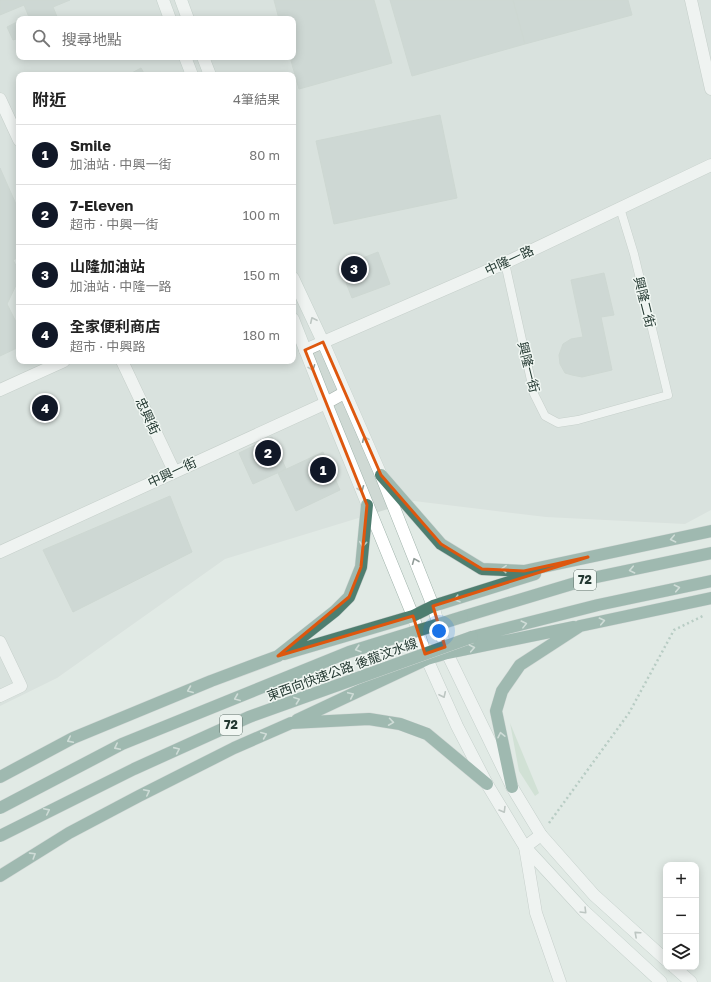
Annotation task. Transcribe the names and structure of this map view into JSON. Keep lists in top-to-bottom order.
{
  "streets": {
    "highway": ["72", "東西向快速公路 後龍汶水線"],
    "main road": ["中隆一路", "忠興街", "中興一街"],
    "lane": ["興隆二街", "興隆一街"]
  },
  "crossings": [
    ["中隆一路", "興隆二街"],
    ["中隆一路", "興隆一街"],
    ["興隆二街", "興隆一街"],
    ["忠興街", "中興一街"]
  ],
  "page": {
    "search": "搜尋地點",
    "heading": ["附近", "4筆結果"],
    "list": [
      {
        "mark": "1",
        "name": "Smile",
        "note": "加油站 · 中興一街",
        "value": "80 m"
      },
      {
        "mark": "2",
        "name": "7-Eleven",
        "note": "超市 · 中興一街",
        "value": "100 m"
      },
      {
        "mark": "3",
        "name": "山隆加油站",
        "note": "加油站 · 中隆一路",
        "value": "150 m"
      },
      {
        "mark": "4",
        "name": "全家便利商店",
        "note": "超市 · 中興路",
        "value": "180 m"
      }
    ],
    "pins": [
      "3",
      "4",
      "2",
      "1"
    ],
    "map_buttons": ["+", "−"]
  }
}
